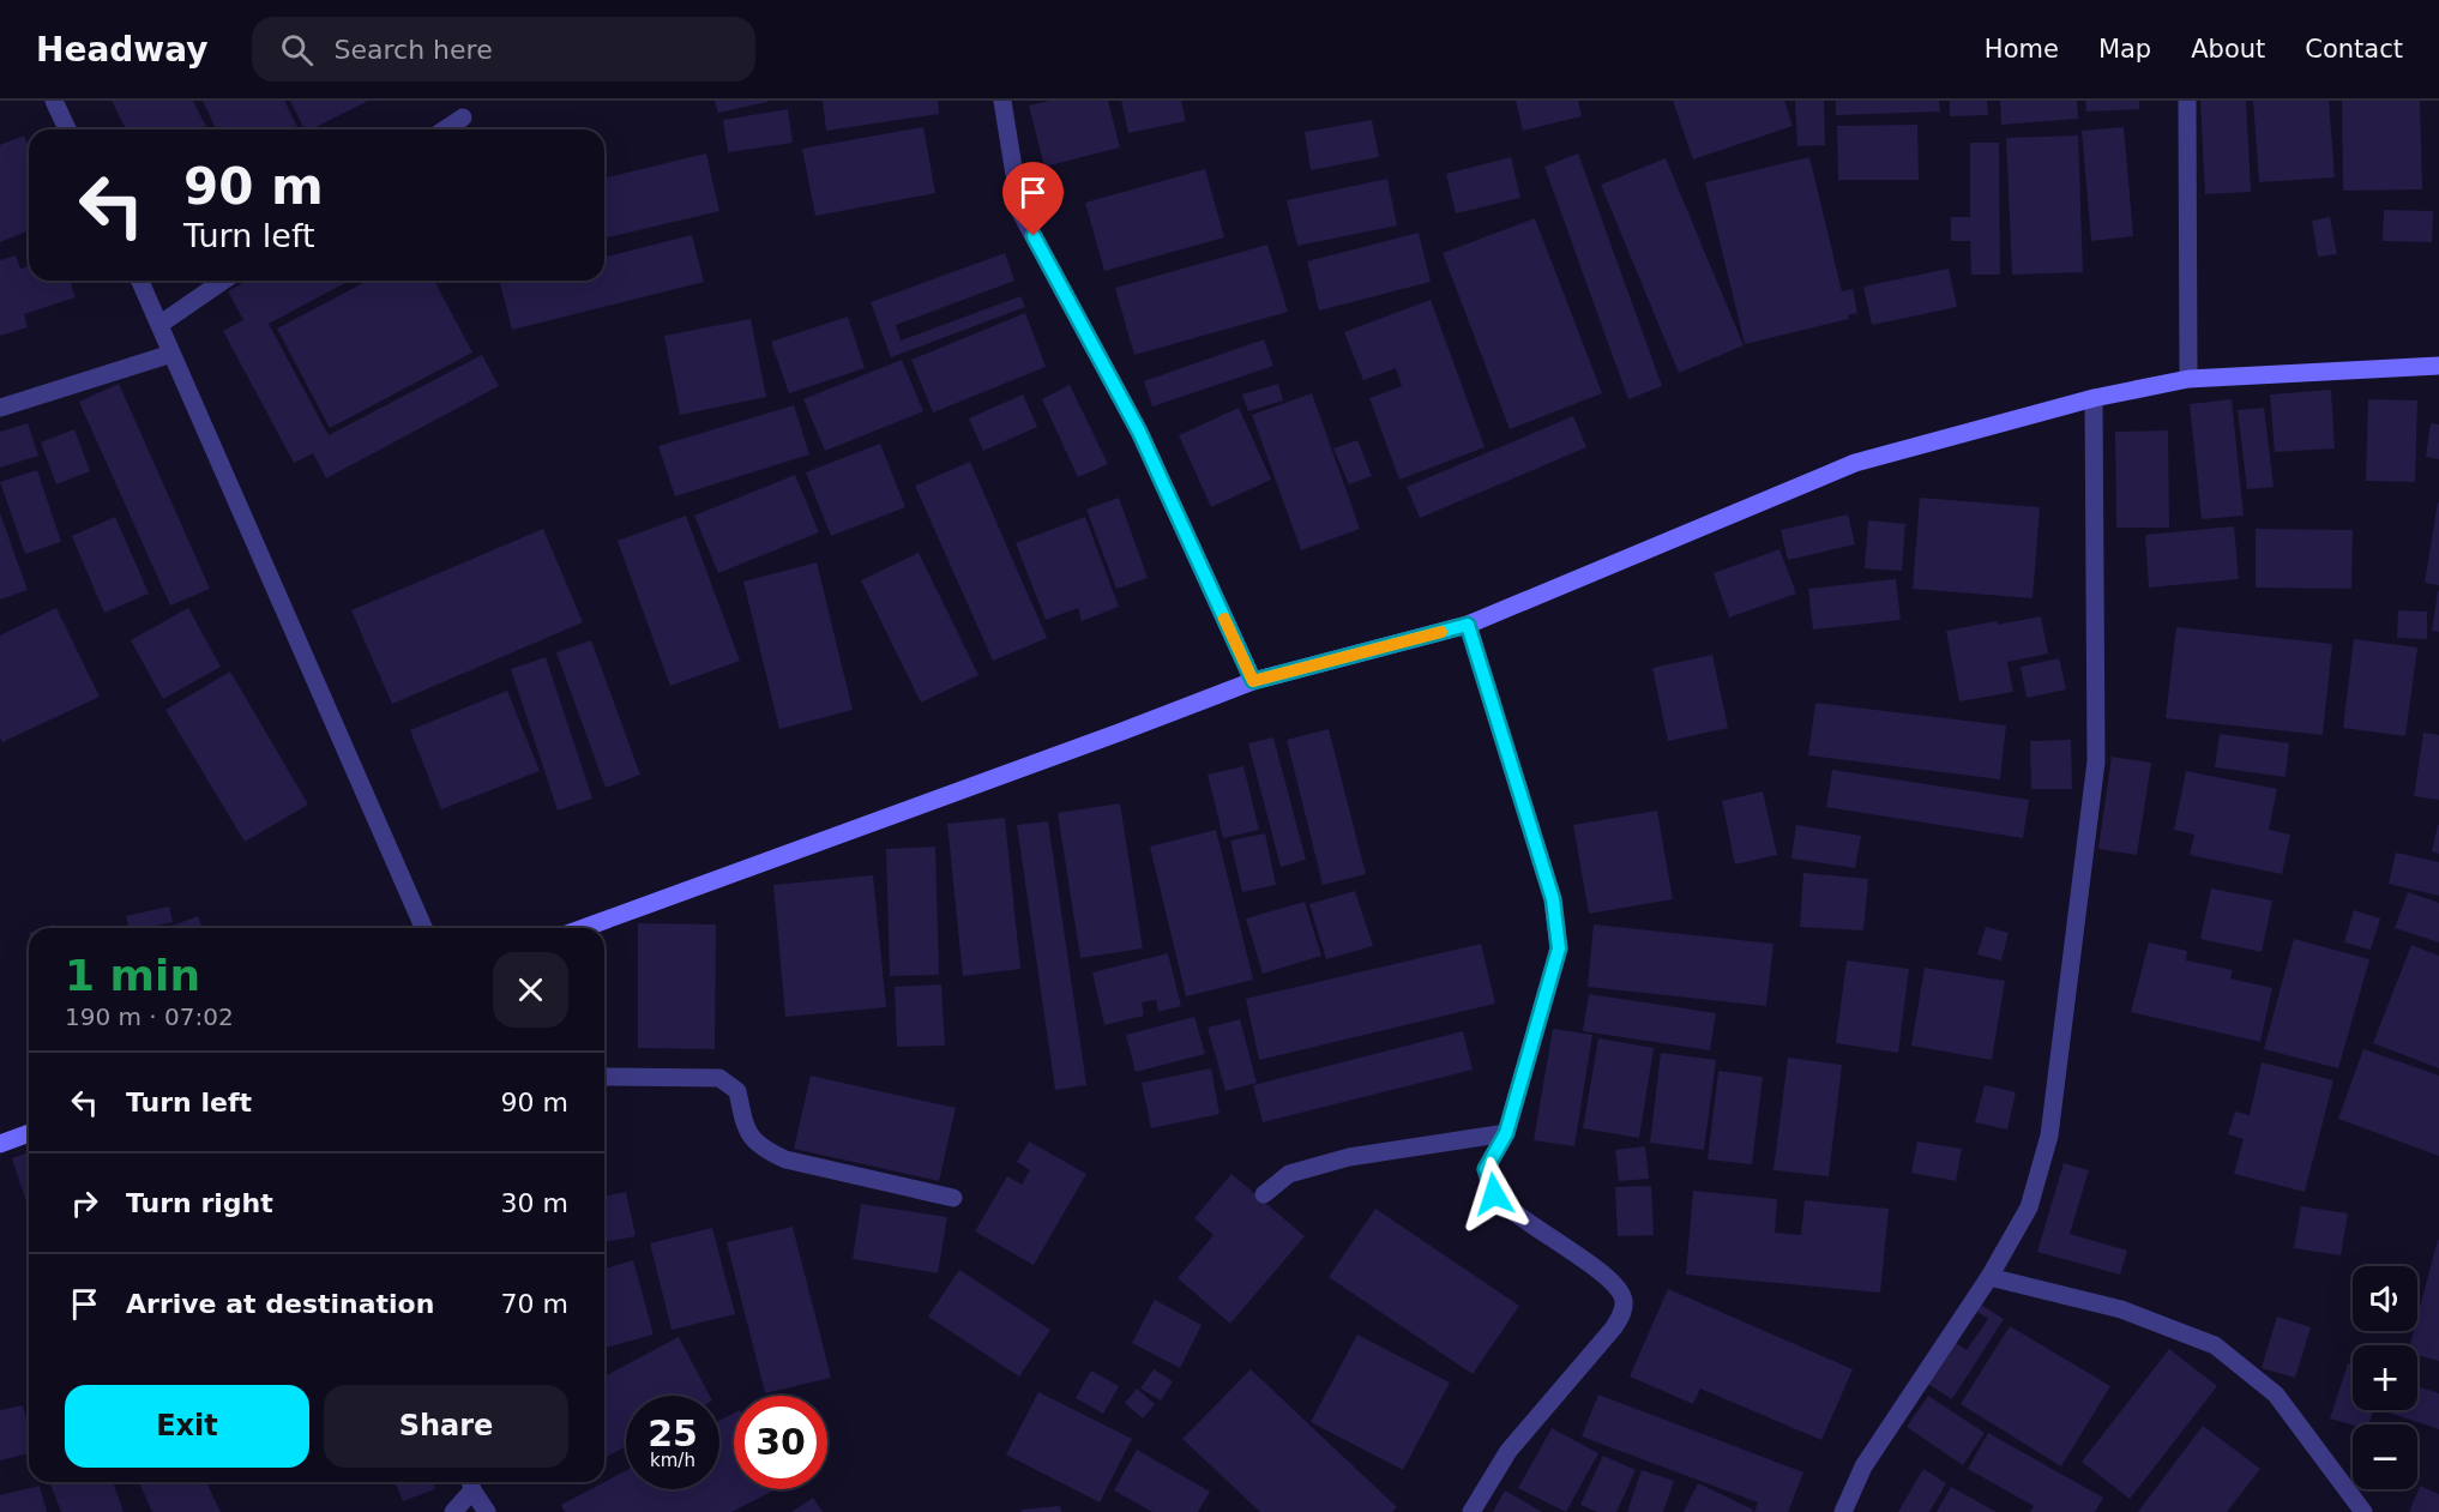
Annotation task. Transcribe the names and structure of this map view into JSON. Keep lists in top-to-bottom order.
{
  "page": {
    "header": "Headway",
    "search": "Search here",
    "nav": [
      "Home",
      "Map",
      "About",
      "Contact"
    ],
    "turn": ["90 m", "Turn left"],
    "heading": ["1 min", "190 m · 07:02"],
    "list": [
      {
        "name": "Turn left",
        "value": "90 m"
      },
      {
        "name": "Turn right",
        "value": "30 m"
      },
      {
        "name": "Arrive at destination",
        "value": "70 m"
      }
    ],
    "map_buttons": ["+", "−"],
    "buttons": ["Exit", "Share"],
    "speed": "25 km/h",
    "limit": "30"
  }
}
